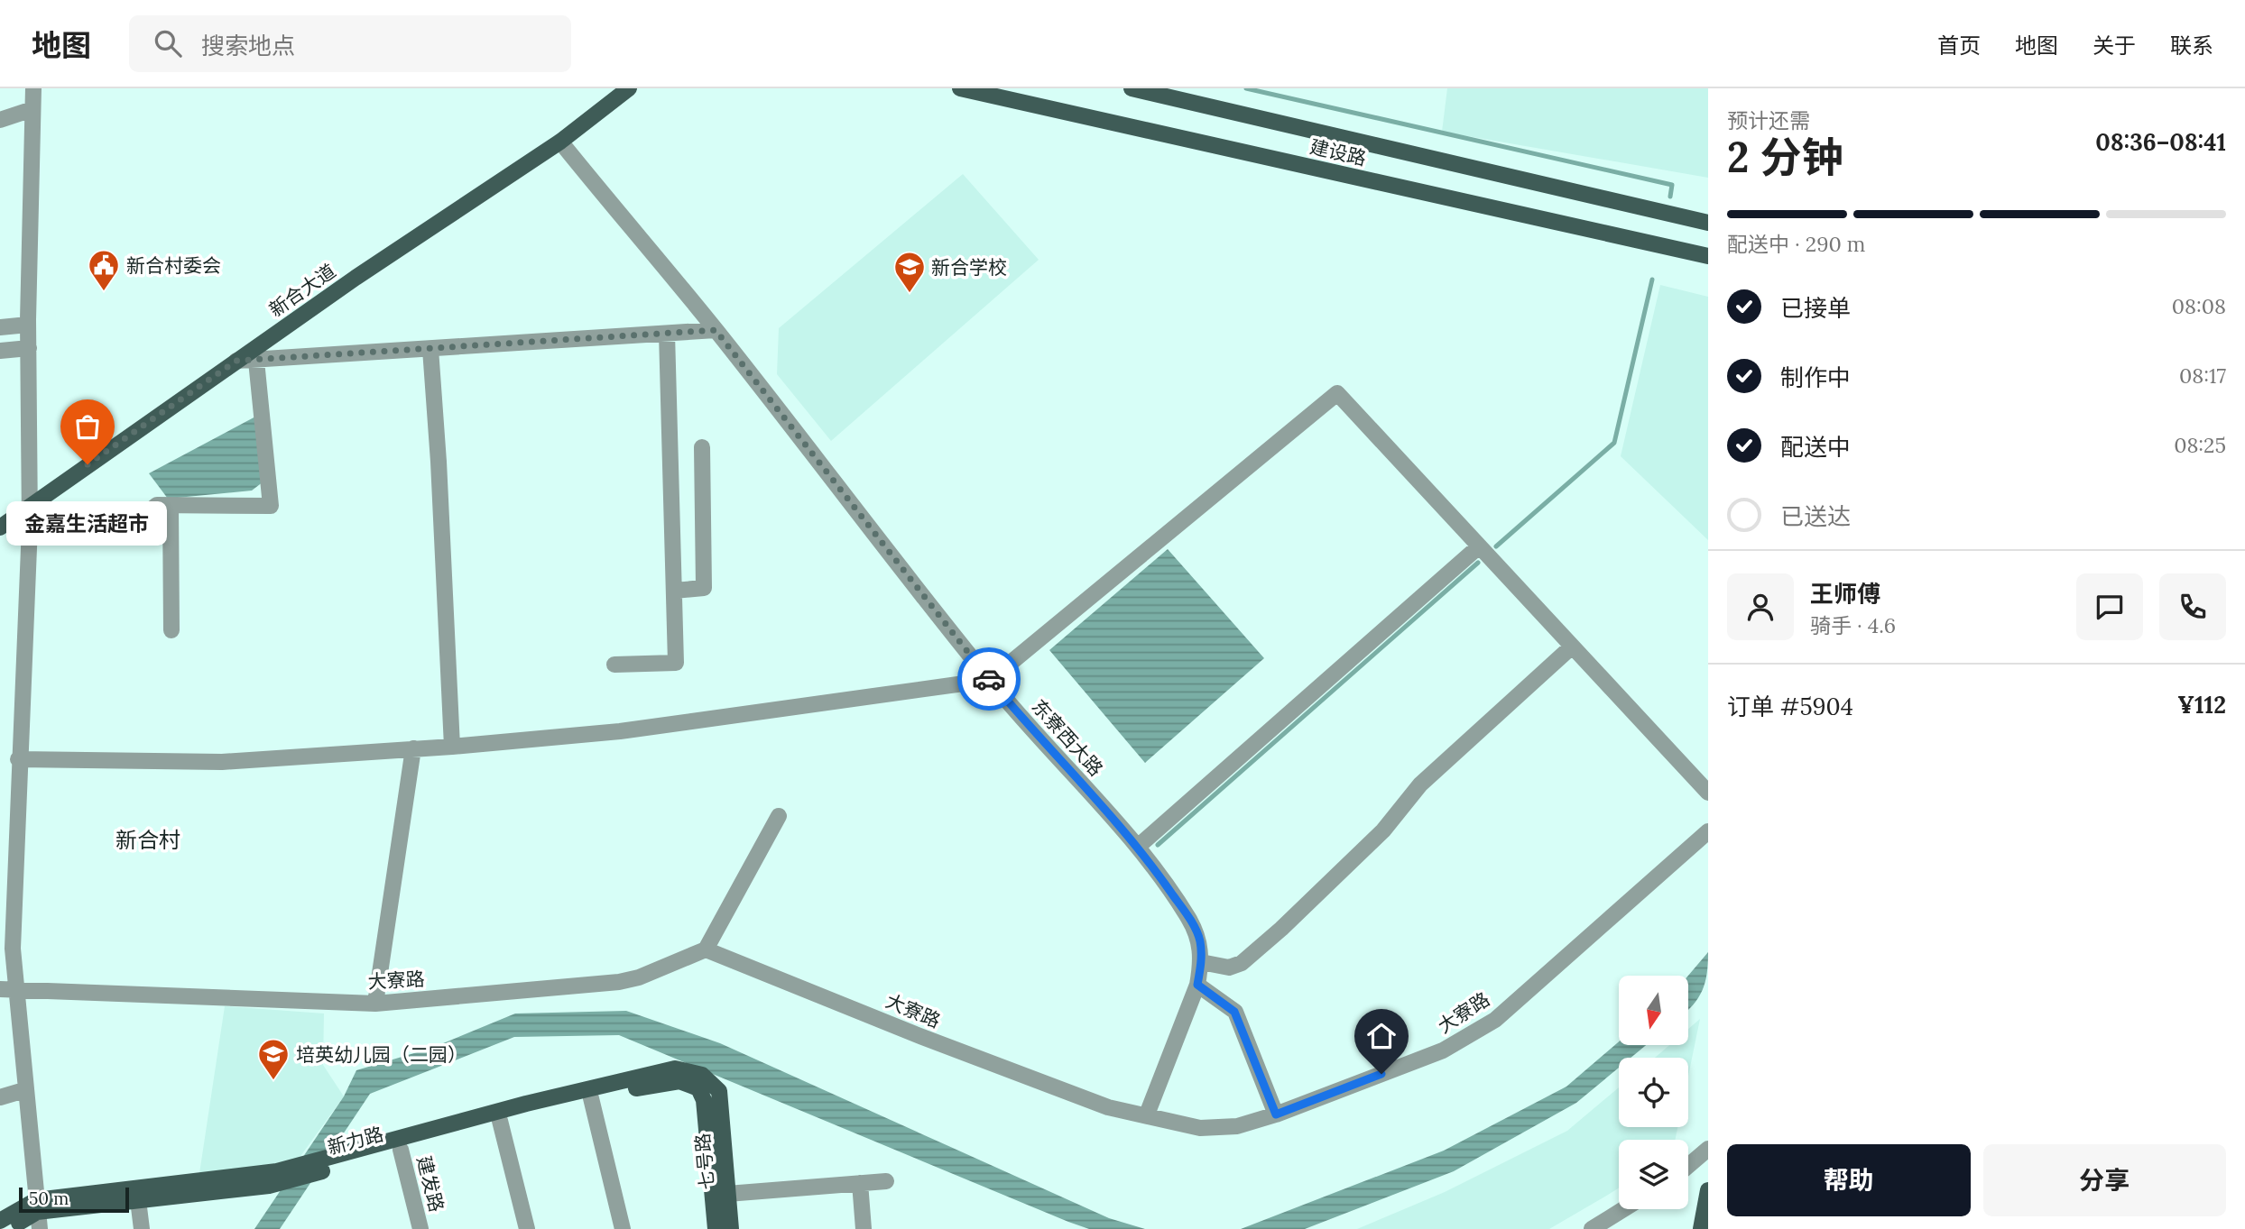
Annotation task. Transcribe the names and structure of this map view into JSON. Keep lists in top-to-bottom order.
{
  "streets": {
    "main road": [
      "建设路",
      "新合大道",
      "新力路",
      "七号路"
    ],
    "street": ["东寮西大路", "大寮路", "建发路"]
  },
  "crossings": [
    ["新合大道", "东寮西大路"],
    ["东寮西大路", "大寮路"],
    ["新力路", "七号路"],
    ["新力路", "建发路"]
  ],
  "districts": ["新合村"],
  "places": {
    "public building": ["新合村委会"],
    "school or university": ["新合学校", "培英幼儿园（二园）"],
    "other": ["金嘉生活超市"]
  },
  "scale_bar": "50 m",
  "north": "bottom",
  "page": {
    "header": "地图",
    "search": "搜索地点",
    "nav": [
      "首页",
      "地图",
      "关于",
      "联系"
    ],
    "heading": ["2 分钟", "预计还需", "08:36–08:41"],
    "panel": [
      "王师傅",
      "骑手 · 4.6",
      "订单 #5904",
      "¥112"
    ],
    "bar": "配送中 · 290 m",
    "list": [
      ["已接单", "08:08"],
      ["制作中", "08:17"],
      ["配送中", "08:25"],
      "已送达"
    ],
    "bubble": "金嘉生活超市",
    "buttons": ["帮助", "分享"],
    "scale": "50 m"
  }
}
